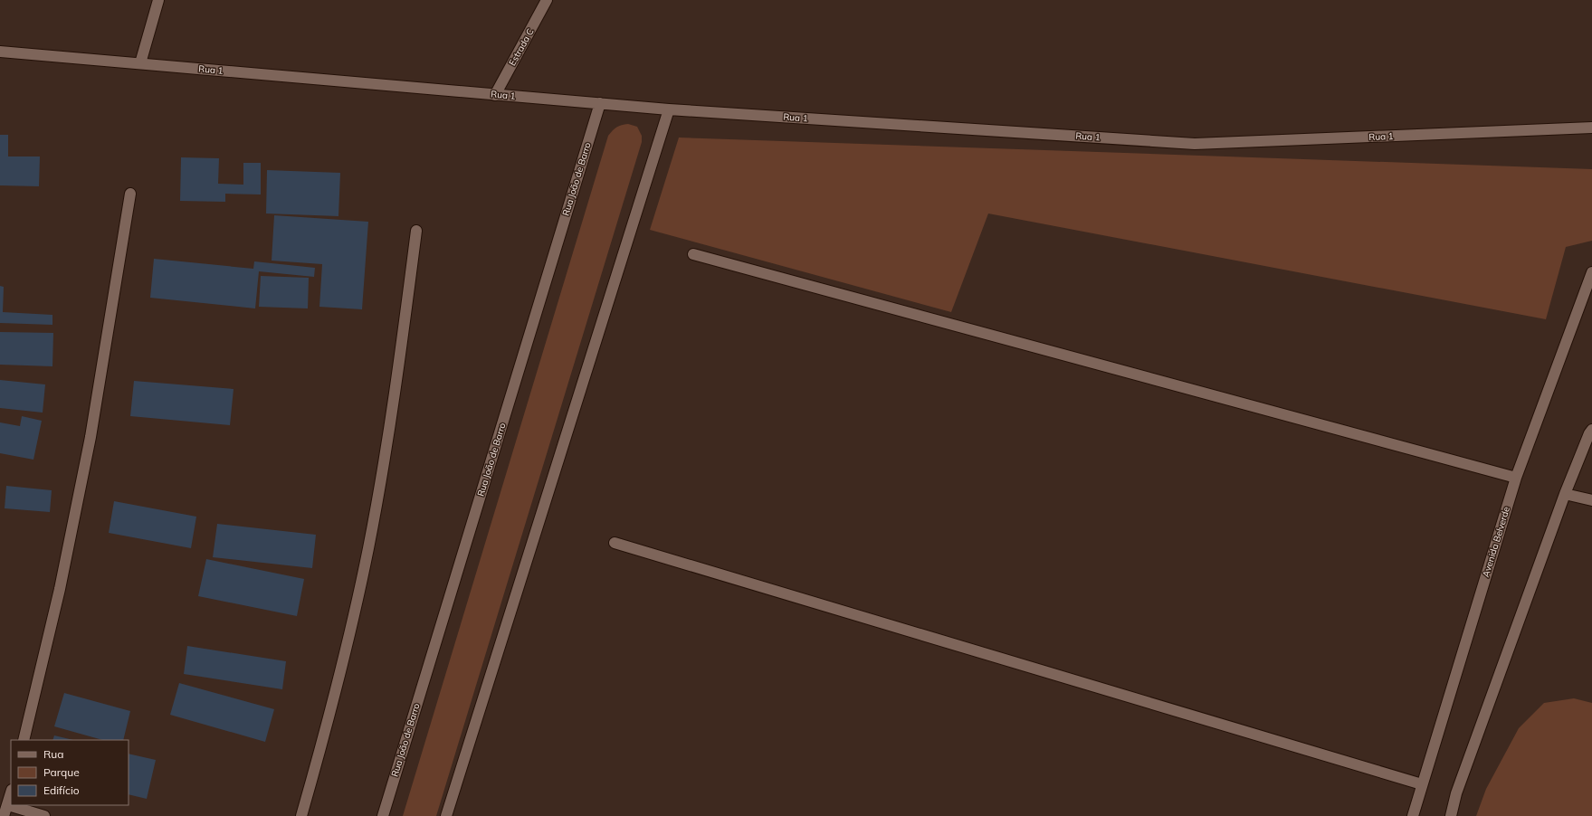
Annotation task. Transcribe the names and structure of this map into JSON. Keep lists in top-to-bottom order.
{
  "streets": {
    "street": [
      "Estrada C",
      "Rua 1",
      "Rua João de Barro",
      "Avenida Belverde"
    ]
  },
  "crossings": [
    ["Estrada C", "Rua 1"],
    ["Rua 1", "Rua João de Barro"]
  ],
  "legend": ["Rua", "Parque", "Edifício"]
}
